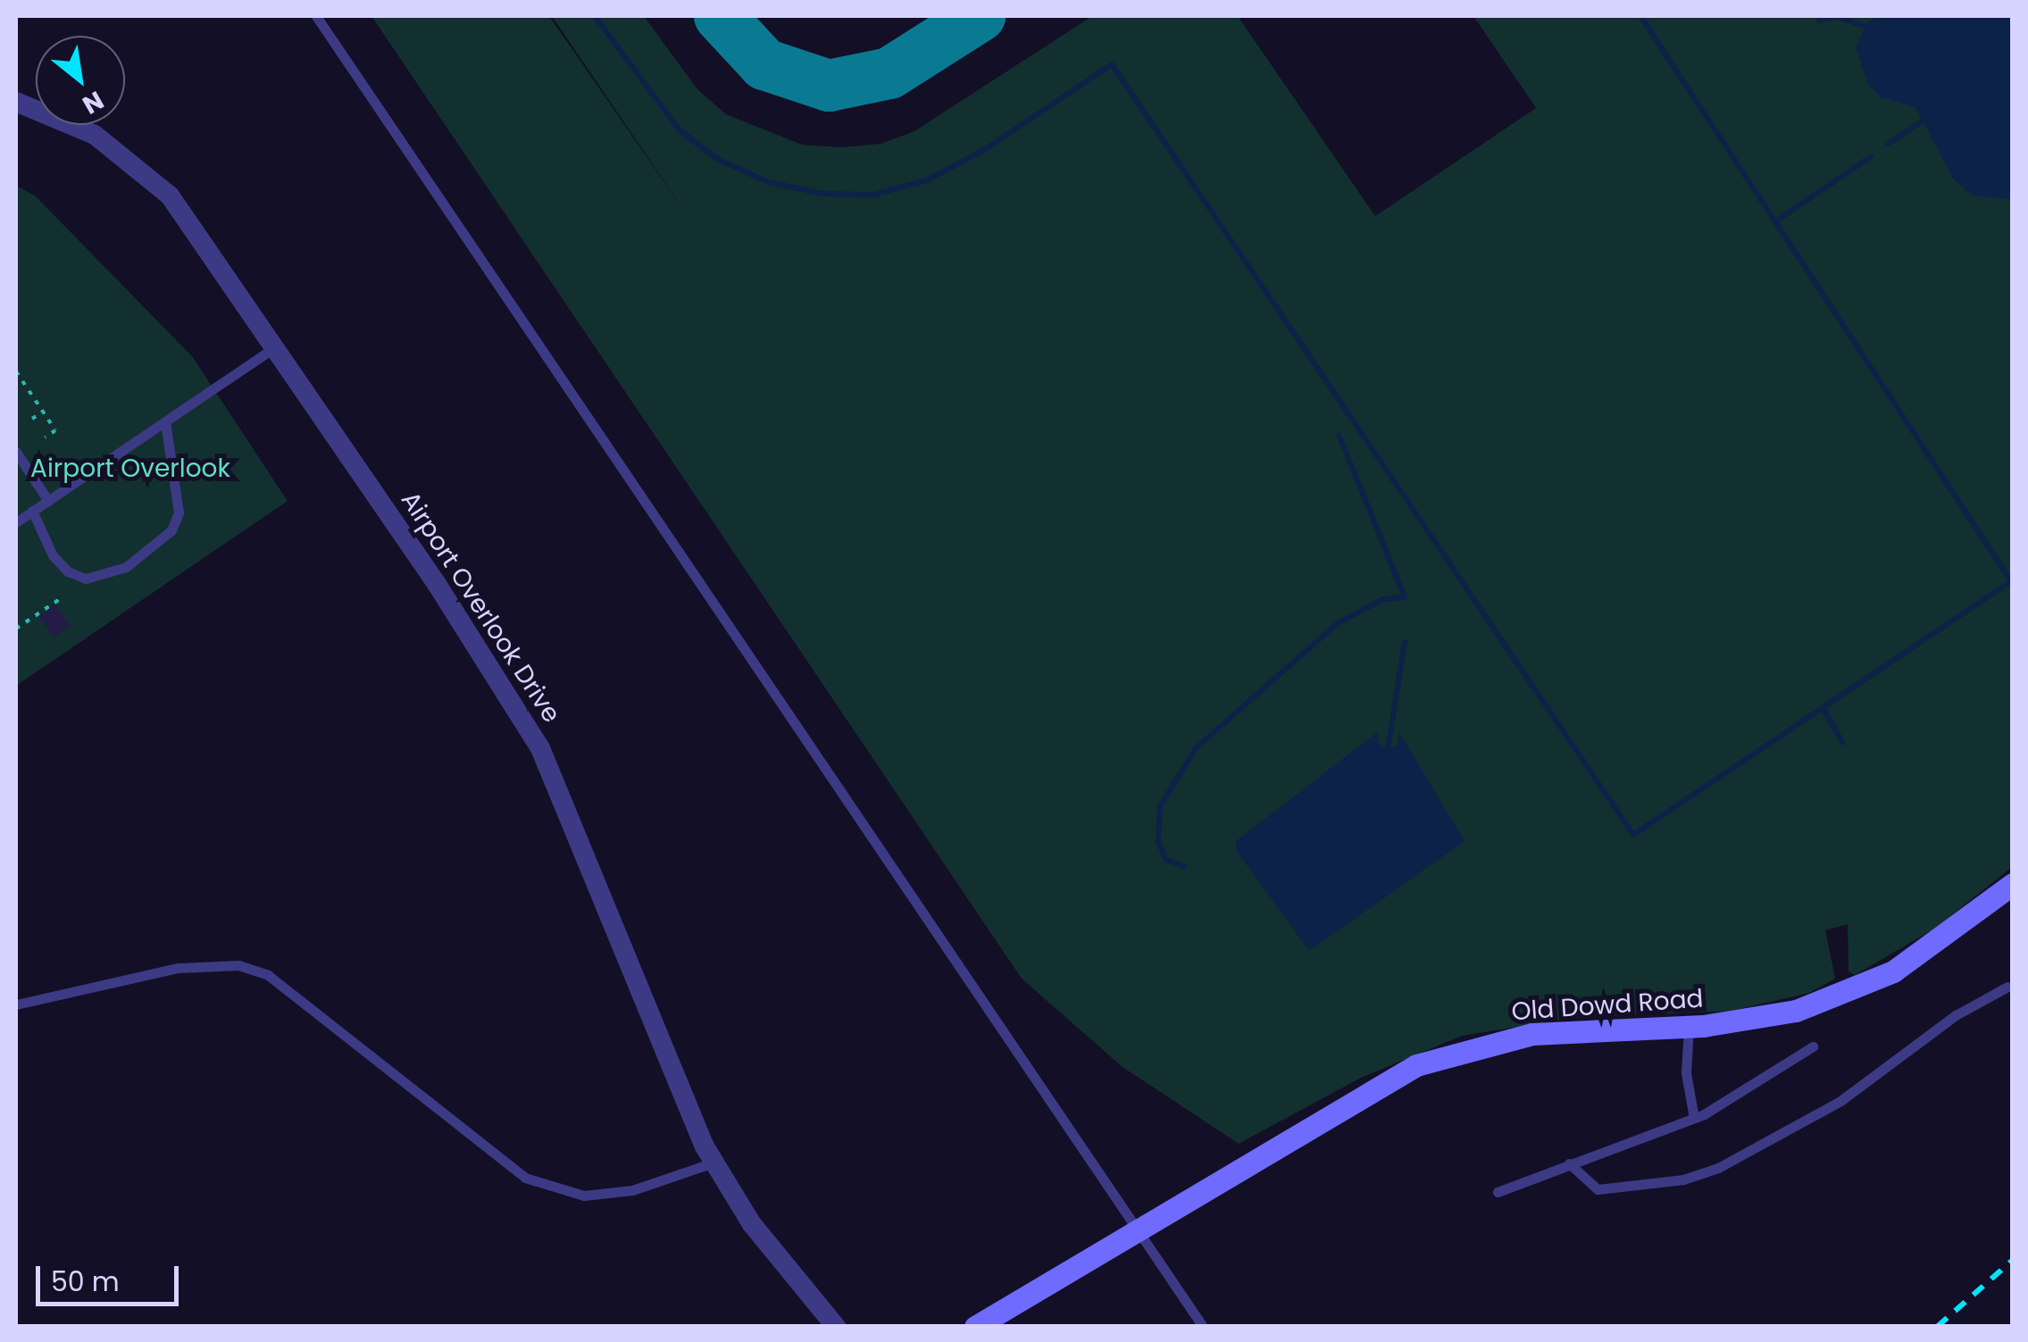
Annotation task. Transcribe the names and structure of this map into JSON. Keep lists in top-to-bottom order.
{
  "streets": {
    "street": ["Airport Overlook Drive", "Old Dowd Road"]
  },
  "parks": ["Airport Overlook"],
  "scale_bar": "50 m",
  "north": "bottom right"
}
